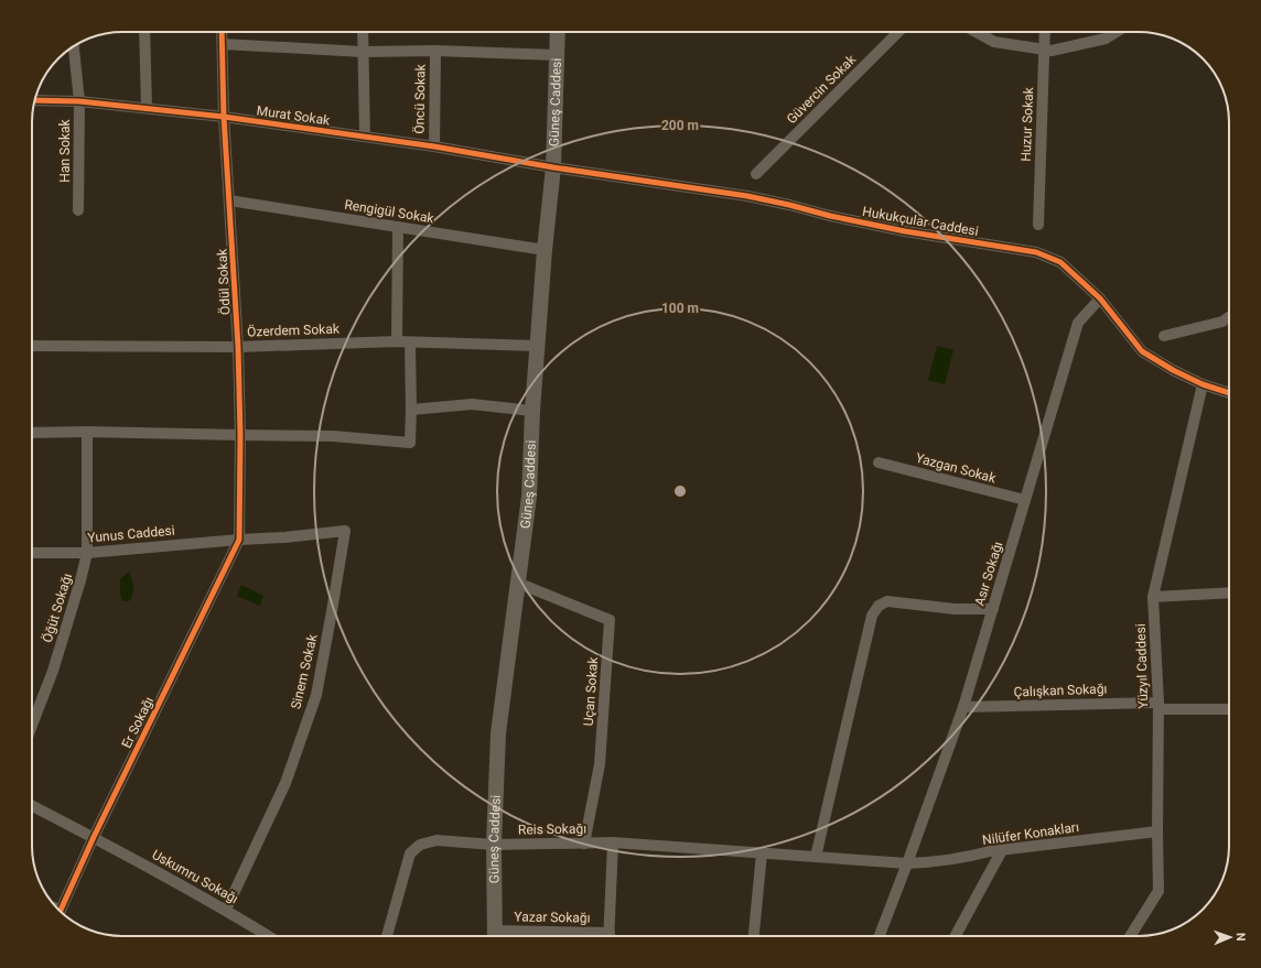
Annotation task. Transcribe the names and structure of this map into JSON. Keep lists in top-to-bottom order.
{
  "streets": {
    "main road": ["Güneş Caddesi"],
    "street": [
      "Güvercin Sokak",
      "Öncü Sokak",
      "Murat Sokak",
      "Huzur Sokak",
      "Han Sokak",
      "Rengigül Sokak",
      "Hukukçular Caddesi",
      "Ödül Sokak",
      "Özerdem Sokak",
      "Yazgan Sokak",
      "Yunus Caddesi",
      "Asır Sokağı",
      "Öğüt Sokağı",
      "Yüzyıl Caddesi",
      "Sinem Sokak",
      "Çalışkan Sokağı",
      "Uçan Sokak",
      "Er Sokağı",
      "Reis Sokağı",
      "Nilüfer Konakları",
      "Uskumru Sokağı"
    ]
  },
  "crossings": [
    ["Öncü Sokak", "Murat Sokak"],
    ["Güneş Caddesi", "Murat Sokak"],
    ["Güneş Caddesi", "Rengigül Sokak"],
    ["Güneş Caddesi", "Hukukçular Caddesi"],
    ["Güneş Caddesi", "Özerdem Sokak"],
    ["Güneş Caddesi", "Uçan Sokak"],
    ["Güneş Caddesi", "Reis Sokağı"],
    ["Murat Sokak", "Han Sokak"],
    ["Murat Sokak", "Hukukçular Caddesi"],
    ["Murat Sokak", "Ödül Sokak"],
    ["Rengigül Sokak", "Ödül Sokak"],
    ["Hukukçular Caddesi", "Asır Sokağı"],
    ["Hukukçular Caddesi", "Yüzyıl Caddesi"],
    ["Ödül Sokak", "Özerdem Sokak"],
    ["Ödül Sokak", "Yunus Caddesi"],
    ["Ödül Sokak", "Sinem Sokak"],
    ["Ödül Sokak", "Er Sokağı"],
    ["Yazgan Sokak", "Asır Sokağı"],
    ["Yunus Caddesi", "Öğüt Sokağı"],
    ["Yunus Caddesi", "Sinem Sokak"],
    ["Yunus Caddesi", "Er Sokağı"],
    ["Asır Sokağı", "Çalışkan Sokağı"],
    ["Asır Sokağı", "Nilüfer Konakları"],
    ["Yüzyıl Caddesi", "Çalışkan Sokağı"],
    ["Yüzyıl Caddesi", "Nilüfer Konakları"],
    ["Sinem Sokak", "Er Sokağı"],
    ["Sinem Sokak", "Uskumru Sokağı"],
    ["Uçan Sokak", "Reis Sokağı"],
    ["Er Sokağı", "Uskumru Sokağı"],
    ["Reis Sokağı", "Nilüfer Konakları"]
  ],
  "north": "right",
  "rings": ["200 m", "100 m"]
}
